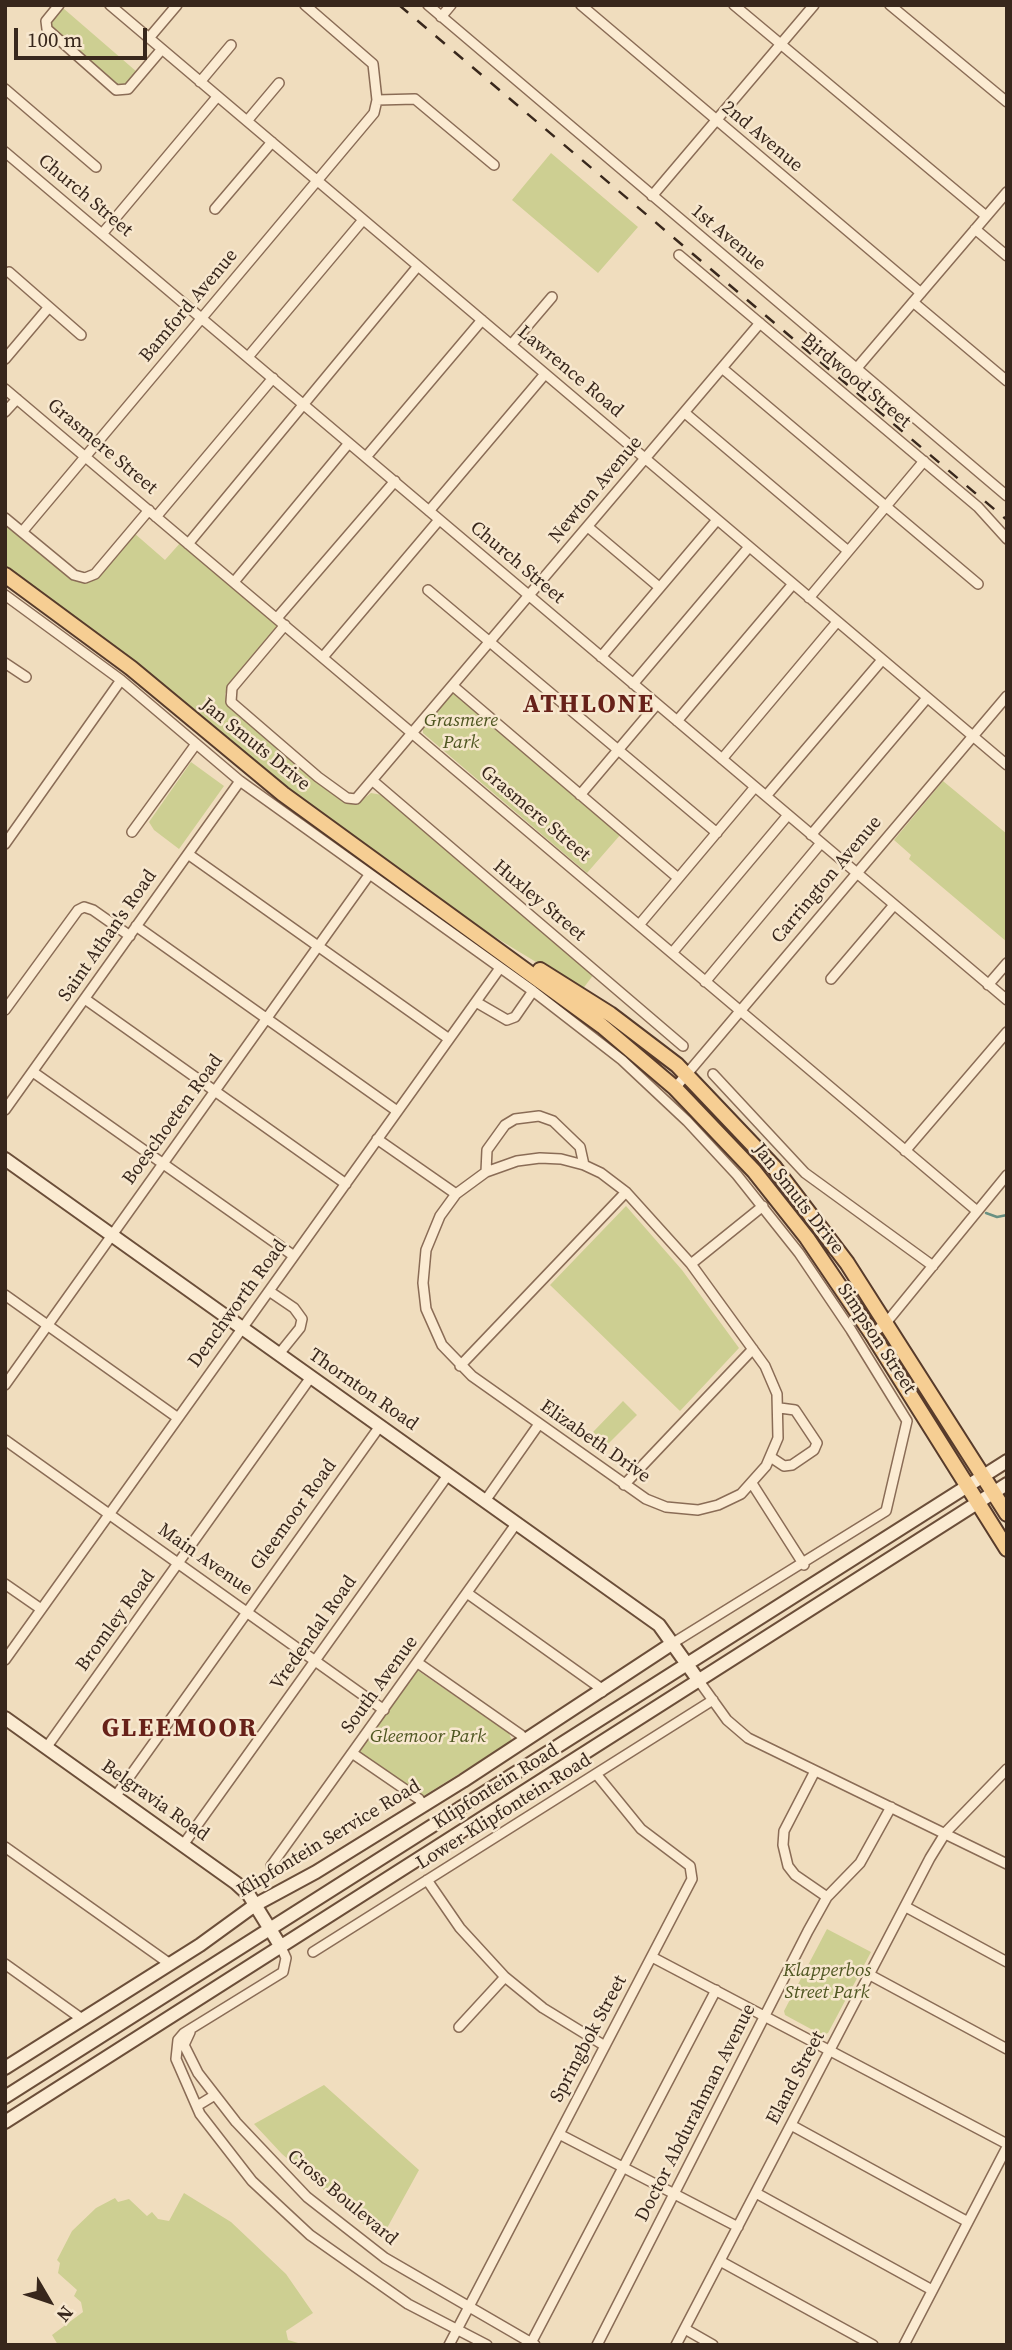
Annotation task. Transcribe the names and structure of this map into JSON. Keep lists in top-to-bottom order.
{
  "streets": {
    "main road": [
      "Jan Smuts Drive",
      "Thornton Road",
      "Klipfontein Road",
      "Belgravia Road",
      "Klipfontein Service Road"
    ],
    "street": [
      "2nd Avenue",
      "Church Street",
      "1st Avenue",
      "Bamford Avenue",
      "Lawrence Road",
      "Birdwood Street",
      "Grasmere Street",
      "Newton Avenue",
      "Carrington Avenue",
      "Huxley Street",
      "Saint Athan's Road",
      "Boeschoeten Road",
      "Denchworth Road",
      "Simpson Street",
      "Elizabeth Drive",
      "Gleemoor Road",
      "Main Avenue",
      "Bromley Road",
      "Vredendal Road",
      "South Avenue",
      "Lower Klipfontein Road",
      "Springbok Street",
      "Eland Street",
      "Doctor Abdurahman Avenue",
      "Cross Boulevard"
    ]
  },
  "crossings": [
    ["Church Street", "Bamford Avenue"],
    ["Church Street", "Newton Avenue"],
    ["Church Street", "Carrington Avenue"],
    ["Bamford Avenue", "Lawrence Road"],
    ["Bamford Avenue", "Grasmere Street"],
    ["Lawrence Road", "Newton Avenue"],
    ["Lawrence Road", "Carrington Avenue"],
    ["Birdwood Street", "Newton Avenue"],
    ["Grasmere Street", "Newton Avenue"],
    ["Grasmere Street", "Carrington Avenue"],
    ["Newton Avenue", "Huxley Street"],
    ["Jan Smuts Drive", "Carrington Avenue"],
    ["Jan Smuts Drive", "Klipfontein Road"],
    ["Saint Athan's Road", "Simpson Street"],
    ["Boeschoeten Road", "Simpson Street"],
    ["Boeschoeten Road", "Thornton Road"],
    ["Denchworth Road", "Simpson Street"],
    ["Denchworth Road", "Thornton Road"],
    ["Denchworth Road", "Main Avenue"],
    ["Simpson Street", "Thornton Road"],
    ["Simpson Street", "Klipfontein Service Road"],
    ["Thornton Road", "Gleemoor Road"],
    ["Thornton Road", "Bromley Road"],
    ["Thornton Road", "Vredendal Road"],
    ["Thornton Road", "South Avenue"],
    ["Thornton Road", "Klipfontein Road"],
    ["Thornton Road", "Klipfontein Service Road"],
    ["Gleemoor Road", "Main Avenue"],
    ["Gleemoor Road", "Belgravia Road"],
    ["Main Avenue", "Bromley Road"],
    ["Main Avenue", "Vredendal Road"],
    ["Main Avenue", "South Avenue"],
    ["Bromley Road", "Belgravia Road"],
    ["Vredendal Road", "Belgravia Road"],
    ["Klipfontein Road", "Belgravia Road"],
    ["Belgravia Road", "Klipfontein Service Road"],
    ["Lower Klipfontein Road", "Springbok Street"],
    ["Springbok Street", "Cross Boulevard"],
    ["Doctor Abdurahman Avenue", "Cross Boulevard"]
  ],
  "districts": ["ATHLONE", "GLEEMOOR"],
  "parks": ["Grasmere Park", "Gleemoor Park", "Klapperbos Street Park"],
  "scale_bar": "100 m",
  "north": "bottom right"
}
